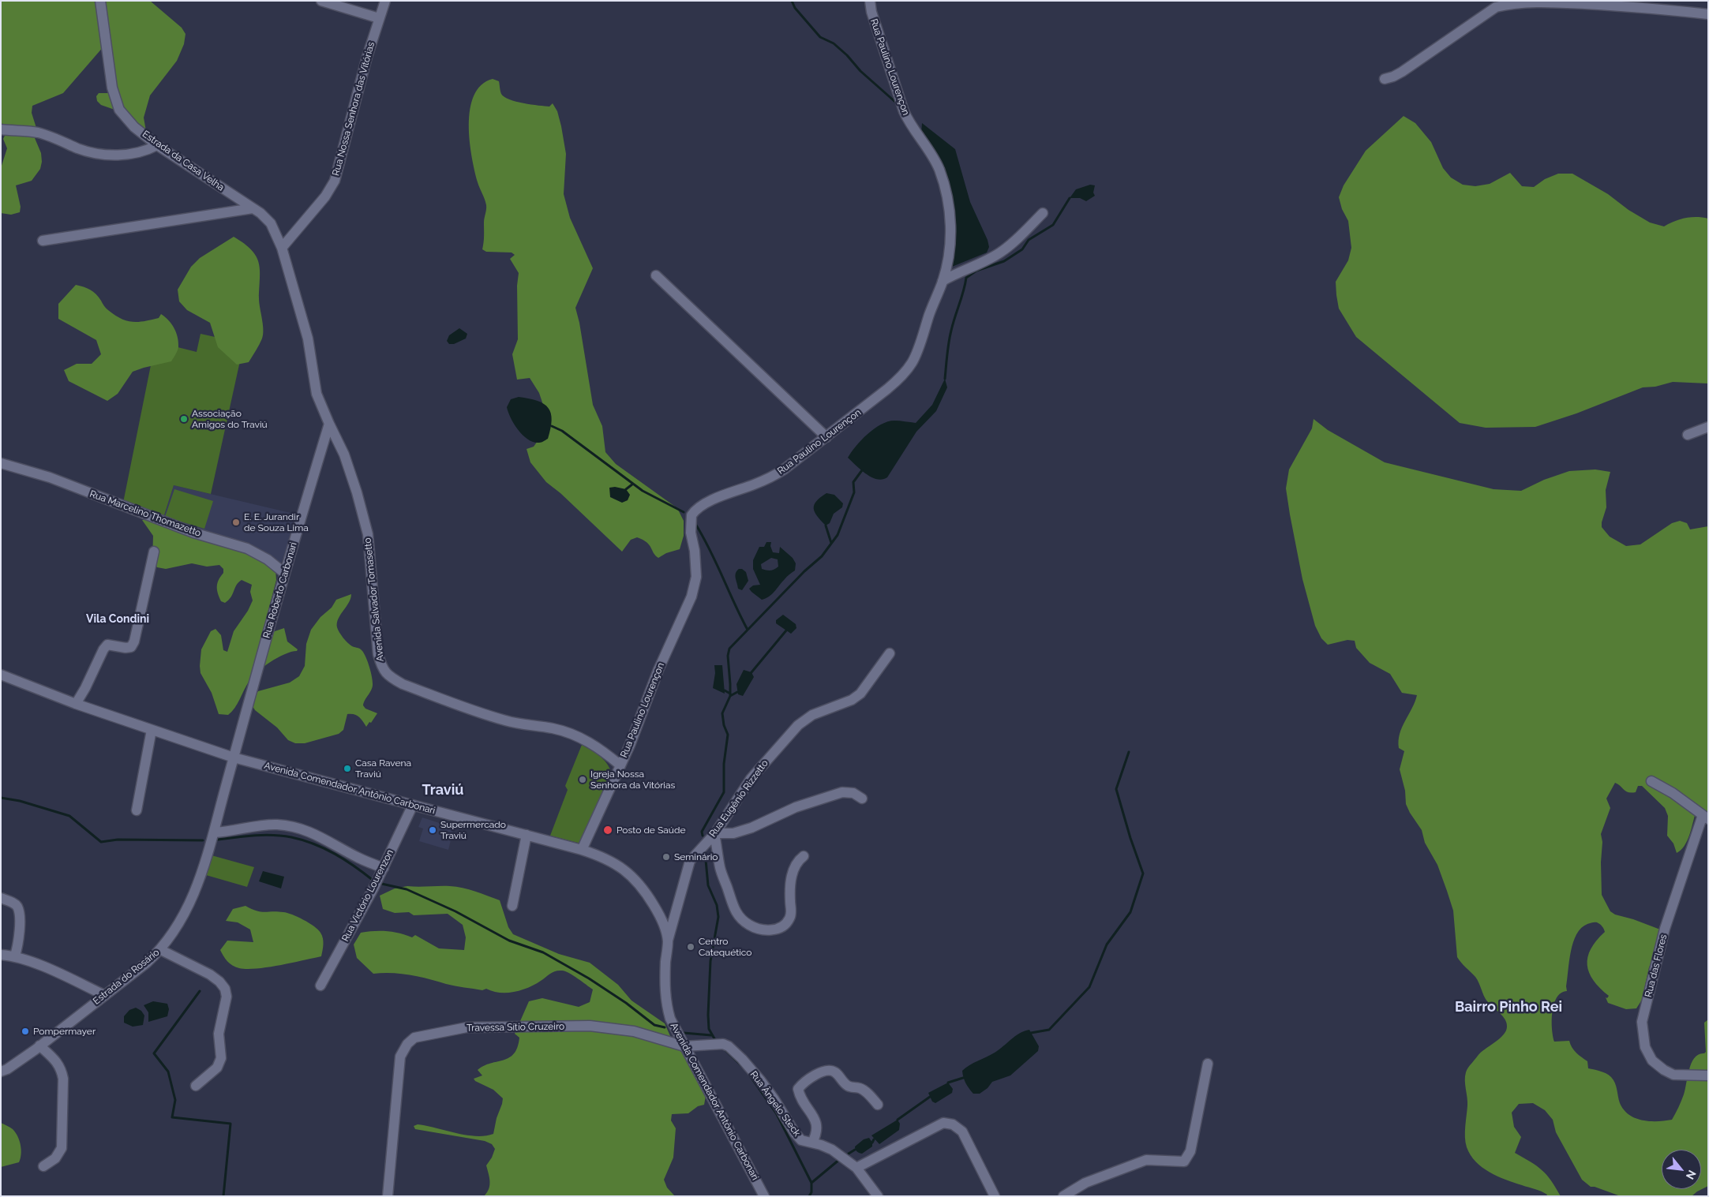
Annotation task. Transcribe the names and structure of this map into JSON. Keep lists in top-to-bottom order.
{
  "streets": {
    "street": [
      "Rua Paulino Lourençon",
      "Rua Nossa Senhora das Vitórias",
      "Estrada da Casa Velha",
      "Rua Marcelino Thomazetto",
      "Rua Roberto Carbonari",
      "Avenida Salvador Tomasetto",
      "Avenida Comendador Antônio Carbonari",
      "Rua Eugênio Rizzetto",
      "Rua Victório Lourenzon",
      "Rua das Flores",
      "Estrada do Rosário",
      "Travessa Sítio Cruzeiro",
      "Rua Ângelo Steck"
    ]
  },
  "crossings": [
    ["Rua Paulino Lourençon", "Avenida Salvador Tomasetto"],
    ["Rua Paulino Lourençon", "Avenida Comendador Antônio Carbonari"],
    ["Rua Nossa Senhora das Vitórias", "Estrada da Casa Velha"],
    ["Estrada da Casa Velha", "Avenida Salvador Tomasetto"],
    ["Rua Marcelino Thomazetto", "Rua Roberto Carbonari"],
    ["Rua Roberto Carbonari", "Avenida Salvador Tomasetto"],
    ["Rua Roberto Carbonari", "Avenida Comendador Antônio Carbonari"],
    ["Rua Roberto Carbonari", "Estrada do Rosário"],
    ["Avenida Comendador Antônio Carbonari", "Rua Eugênio Rizzetto"],
    ["Avenida Comendador Antônio Carbonari", "Rua Victório Lourenzon"],
    ["Avenida Comendador Antônio Carbonari", "Estrada do Rosário"],
    ["Avenida Comendador Antônio Carbonari", "Travessa Sítio Cruzeiro"],
    ["Avenida Comendador Antônio Carbonari", "Rua Ângelo Steck"],
    ["Travessa Sítio Cruzeiro", "Rua Ângelo Steck"]
  ],
  "districts": ["Vila Condini", "Traviú", "Bairro Pinho Rei"],
  "places": [
    "Associação Amigos do Traviú",
    "E. E. Jurandir de Souza Lima",
    "Casa Ravena Traviú",
    "Igreja Nossa Senhora da Vitórias",
    "Supermercado Traviú",
    "Posto de Saúde",
    "Seminário",
    "Centro Catequético",
    "Pompermayer"
  ],
  "north": "bottom right"
}
